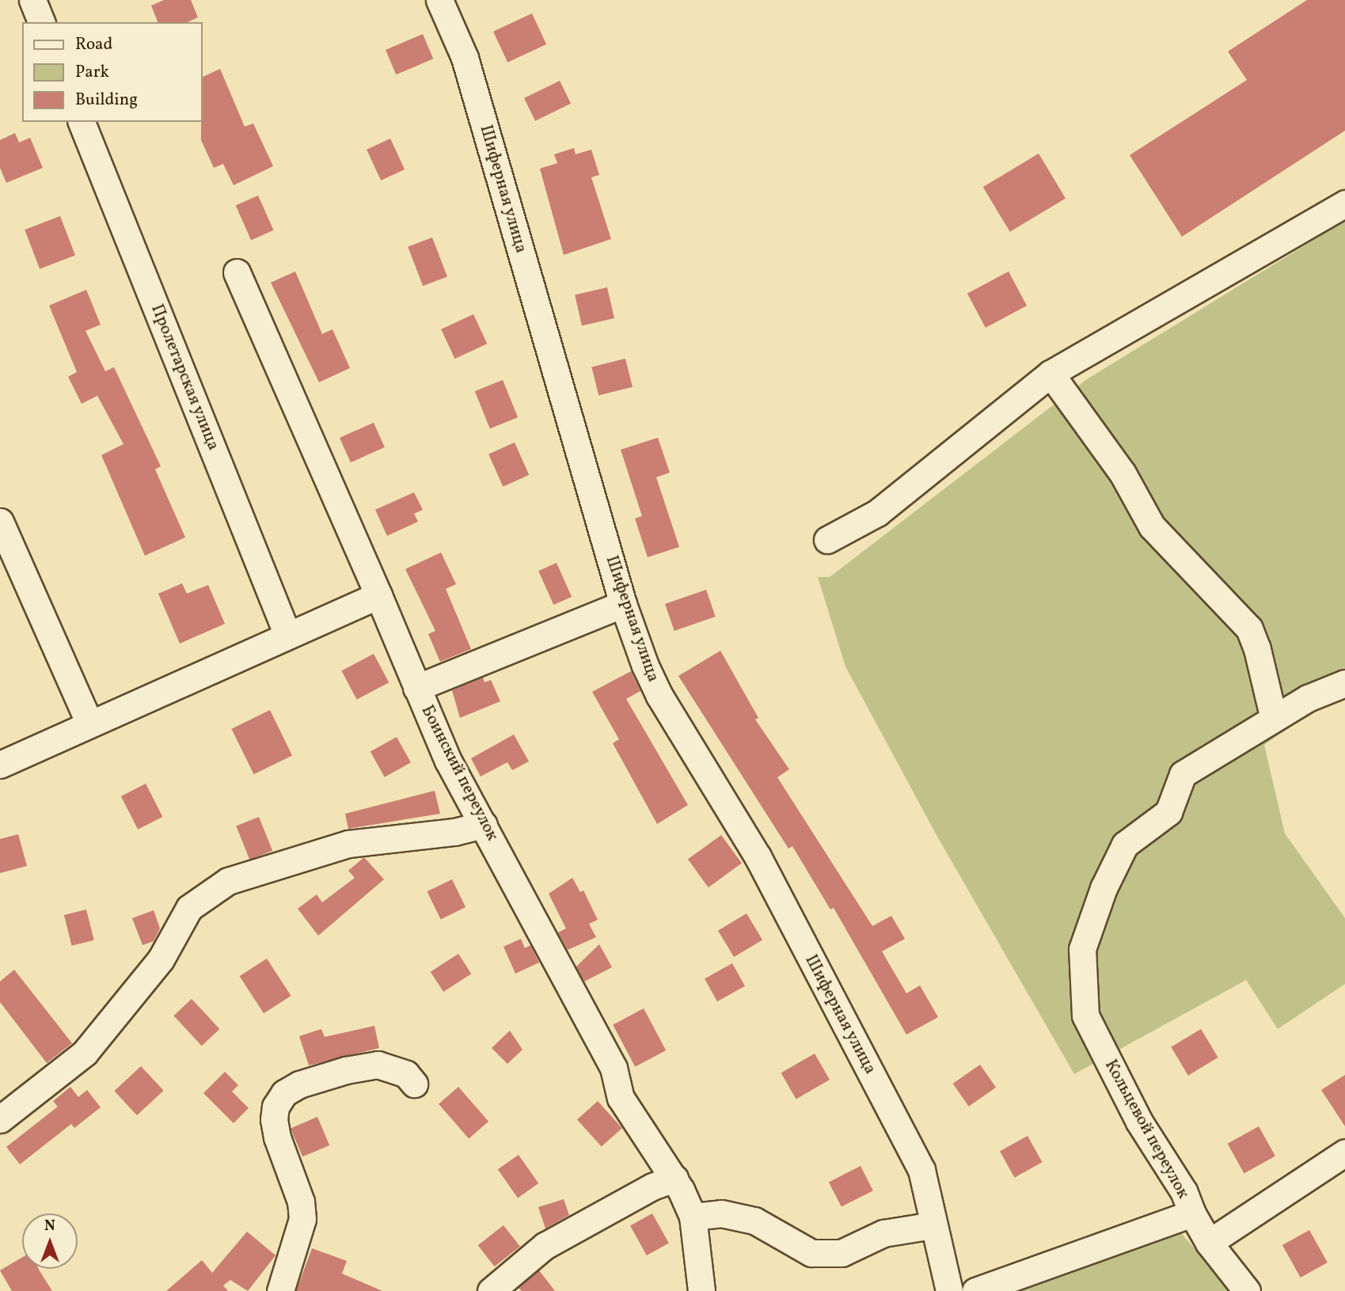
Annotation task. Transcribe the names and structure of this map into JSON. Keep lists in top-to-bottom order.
{
  "streets": {
    "street": [
      "Шиферная улица",
      "Пролетарская улица",
      "Боинский переулок",
      "Кольцевой переулок"
    ]
  },
  "legend": ["Road", "Park", "Building"],
  "north": "top"
}
